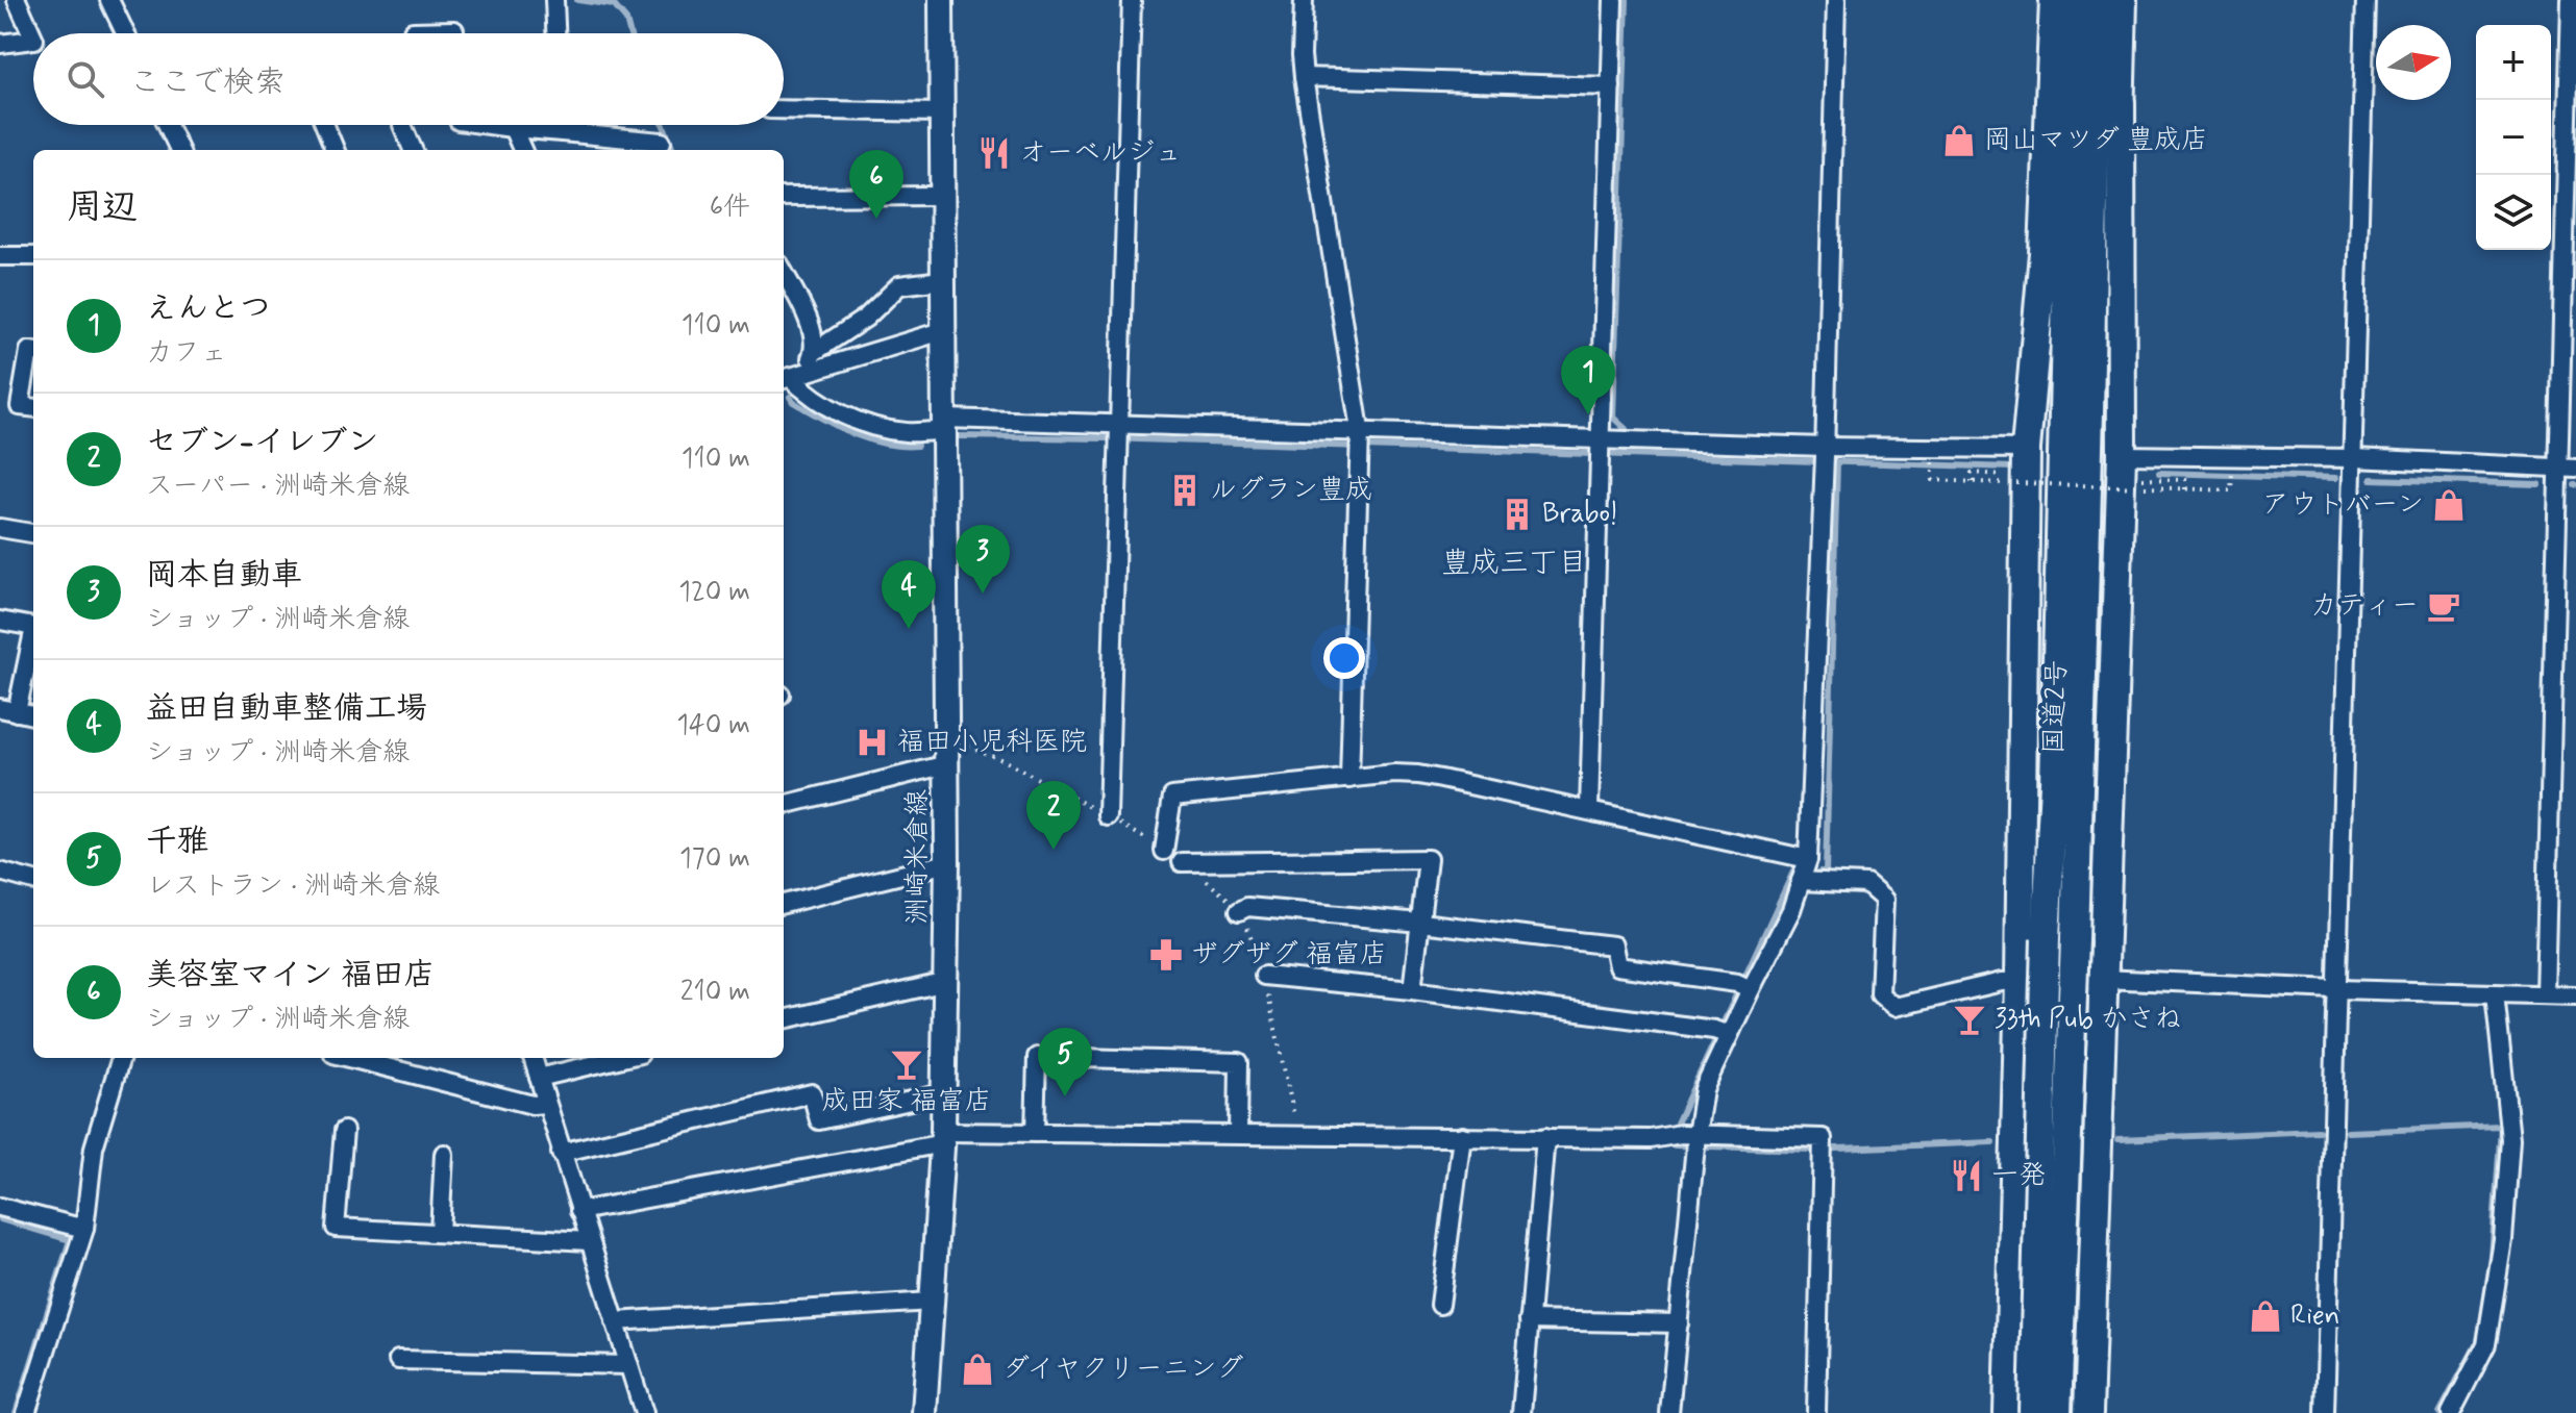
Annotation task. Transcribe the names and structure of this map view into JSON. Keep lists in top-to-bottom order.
{
  "streets": {
    "highway": ["国道2号"],
    "main road": ["洲崎米倉線"]
  },
  "districts": ["豊成三丁目"],
  "places": {
    "shop": [
      "岡山マツダ 豊成店",
      "アウトバーン",
      "Rien",
      "ダイヤクリーニング"
    ],
    "restaurant": ["オーベルジュ", "一発"],
    "building": ["ルグラン豊成", "Brabo!"],
    "cafe": ["カティー"],
    "hospital": ["福田小児科医院"],
    "pharmacy": ["ザグザグ 福富店"],
    "bar": ["33th Pub かさね", "成田家 福富店"]
  },
  "north": "right",
  "page": {
    "map_buttons": ["+", "−"],
    "search": "ここで検索",
    "pins": [
      "6",
      "1",
      "3",
      "4",
      "2",
      "5"
    ],
    "heading": ["周辺", "6件"],
    "list": [
      {
        "mark": "1",
        "name": "えんとつ",
        "note": "カフェ",
        "value": "110 m"
      },
      {
        "mark": "2",
        "name": "セブン-イレブン",
        "note": "スーパー · 洲崎米倉線",
        "value": "110 m"
      },
      {
        "mark": "3",
        "name": "岡本自動車",
        "note": "ショップ · 洲崎米倉線",
        "value": "120 m"
      },
      {
        "mark": "4",
        "name": "益田自動車整備工場",
        "note": "ショップ · 洲崎米倉線",
        "value": "140 m"
      },
      {
        "mark": "5",
        "name": "千雅",
        "note": "レストラン · 洲崎米倉線",
        "value": "170 m"
      },
      {
        "mark": "6",
        "name": "美容室マイン 福田店",
        "note": "ショップ · 洲崎米倉線",
        "value": "210 m"
      }
    ]
  }
}
